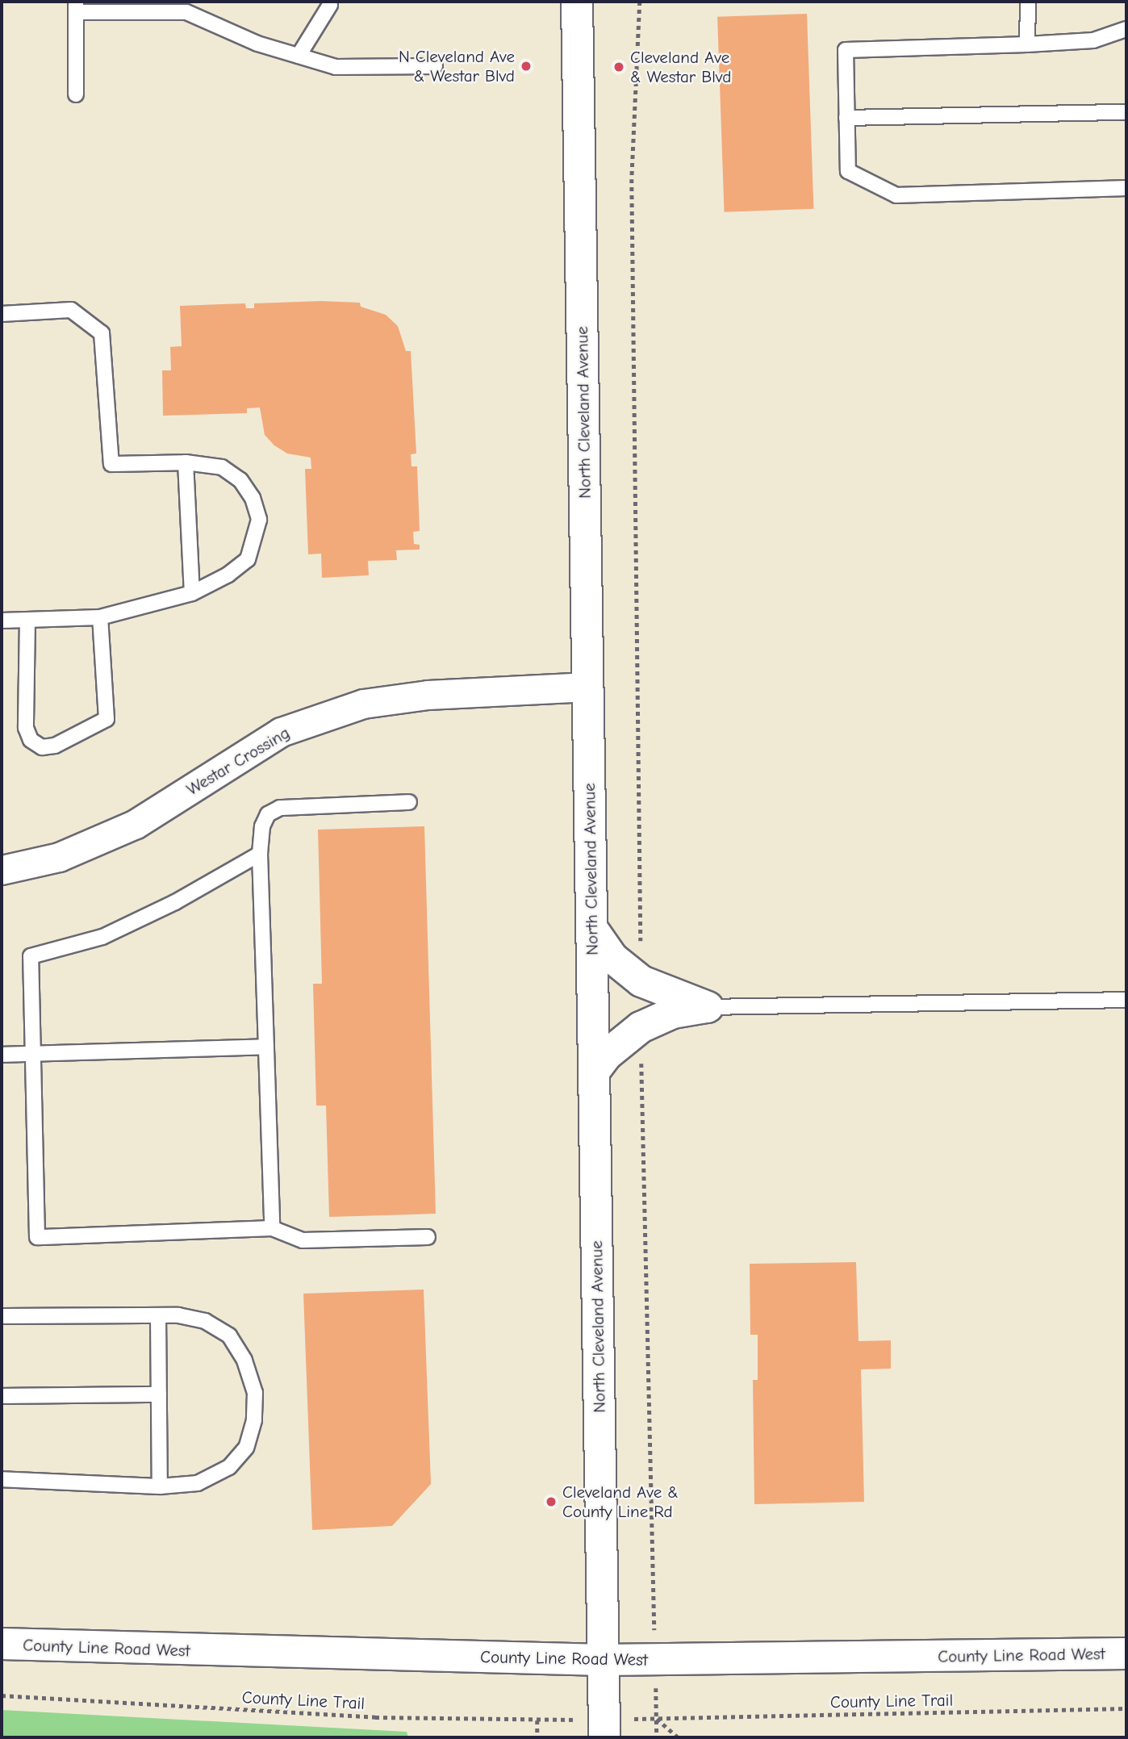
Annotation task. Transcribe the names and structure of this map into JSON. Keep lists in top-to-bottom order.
{
  "streets": {
    "main road": ["North Cleveland Avenue", "County Line Road West"],
    "street": ["Westar Crossing"],
    "path": ["County Line Trail"]
  },
  "crossings": [
    ["North Cleveland Avenue", "Westar Crossing"],
    ["North Cleveland Avenue", "County Line Road West"],
    ["North Cleveland Avenue", "County Line Trail"]
  ],
  "places": ["N Cleveland Ave & Westar Blvd", "Cleveland Ave & Westar Blvd", "Cleveland Ave & County Line Rd"]
}
